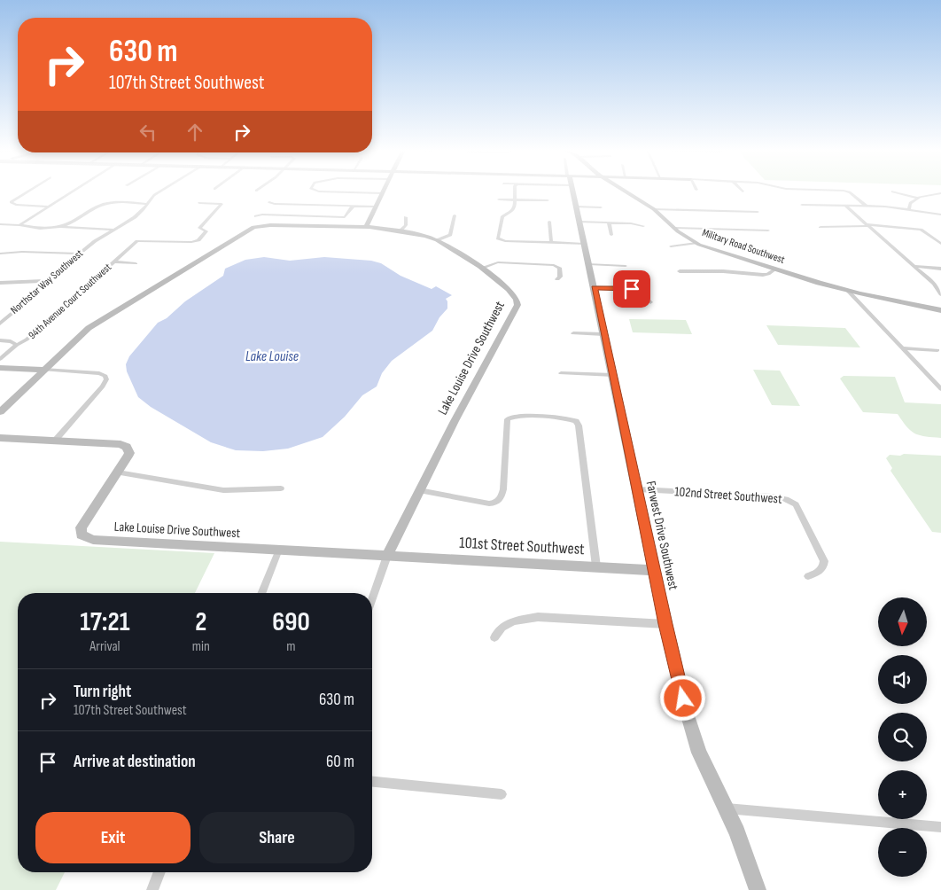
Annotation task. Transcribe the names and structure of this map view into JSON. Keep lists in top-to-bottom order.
{
  "streets": {
    "street": [
      "Military Road Southwest",
      "Northstar Way Southwest",
      "94th Avenue Court Southwest",
      "Lake Louise Drive Southwest",
      "102nd Street Southwest",
      "Farwest Drive Southwest",
      "101st Street Southwest"
    ]
  },
  "crossings": [
    ["Lake Louise Drive Southwest", "101st Street Southwest"],
    ["102nd Street Southwest", "Farwest Drive Southwest"],
    ["Farwest Drive Southwest", "101st Street Southwest"]
  ],
  "water": ["Lake Louise"],
  "north": "bottom",
  "page": {
    "turn": ["630 m", "107th Street Southwest"],
    "eta": [
      "17:21",
      "Arrival",
      "2",
      "min",
      "690",
      "m"
    ],
    "map_buttons": ["+", "−"],
    "list": [
      {
        "name": "Turn right",
        "note": "107th Street Southwest",
        "value": "630 m"
      },
      {
        "name": "Arrive at destination",
        "value": "60 m"
      }
    ],
    "buttons": ["Exit", "Share"]
  }
}
